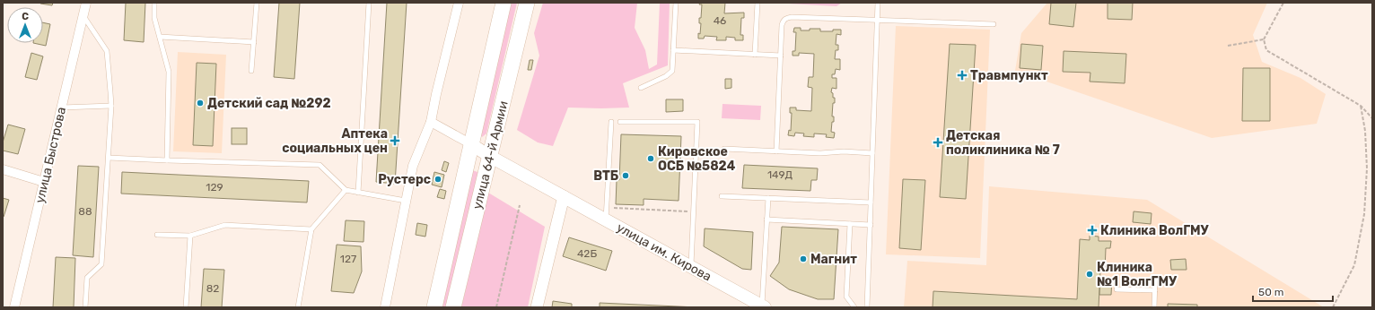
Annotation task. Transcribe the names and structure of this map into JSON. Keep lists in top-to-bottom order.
{
  "streets": {
    "highway": ["улица 64-й Армии"],
    "main road": ["улица им. Кирова"],
    "street": ["улица Быстрова"]
  },
  "crossings": [
    ["улица 64-й Армии", "улица им. Кирова"]
  ],
  "places": {
    "health": [
      "Травмпункт",
      "Аптека социальных цен",
      "Детская поликлиника № 7",
      "Клиника ВолГМУ"
    ],
    "other": [
      "Детский сад №292",
      "Кировское ОСБ №5824",
      "ВТБ",
      "Рустерс",
      "Магнит",
      "Клиника №1 ВолгГМУ"
    ]
  },
  "house_numbers": [
    "46",
    "149Д",
    "129",
    "88",
    "42Б",
    "127",
    "82"
  ],
  "scale_bar": "50 m",
  "north": "top"
}
